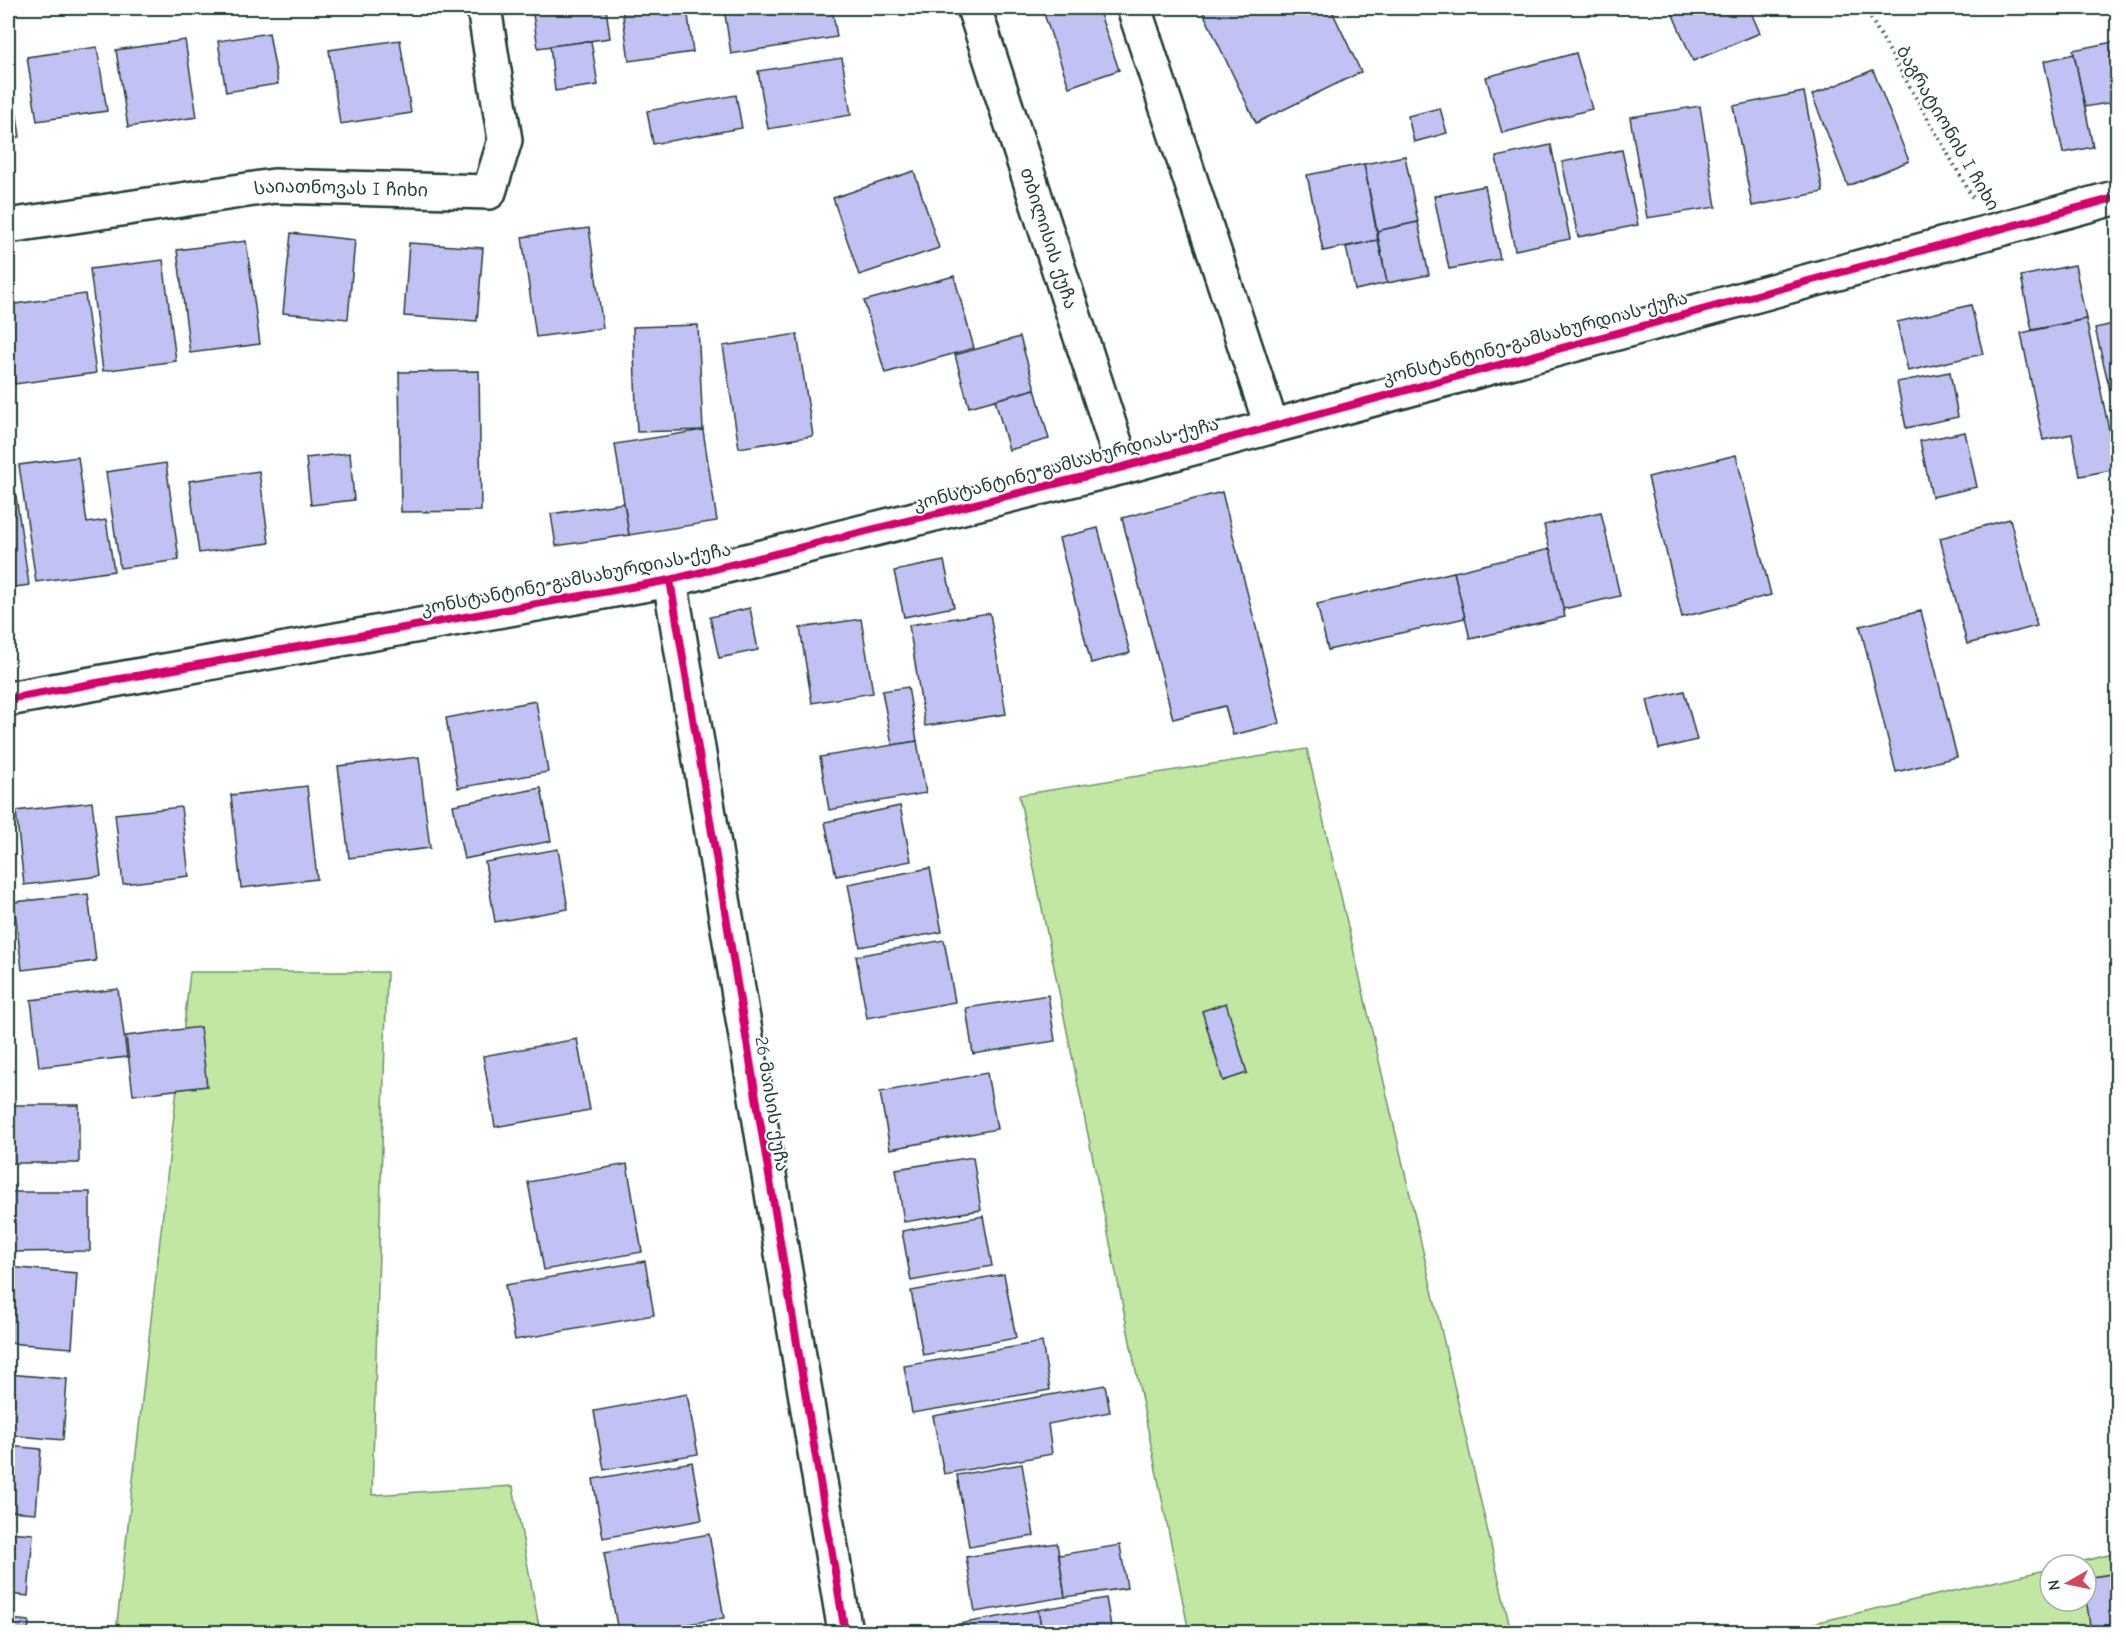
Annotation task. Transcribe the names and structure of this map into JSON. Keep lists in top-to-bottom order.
{
  "streets": {
    "street": [
      "საიათნოვას I ჩიხი",
      "თბილისის ქუჩა",
      "კონსტანტინე გამსახურდიას ქუჩა",
      "26 მაისის ქუჩა"
    ],
    "path": ["ბაგრატიონის I ჩიხი"]
  },
  "crossings": [
    ["ბაგრატიონის I ჩიხი", "კონსტანტინე გამსახურდიას ქუჩა"],
    ["თბილისის ქუჩა", "კონსტანტინე გამსახურდიას ქუჩა"],
    ["კონსტანტინე გამსახურდიას ქუჩა", "26 მაისის ქუჩა"]
  ],
  "north": "left"
}
